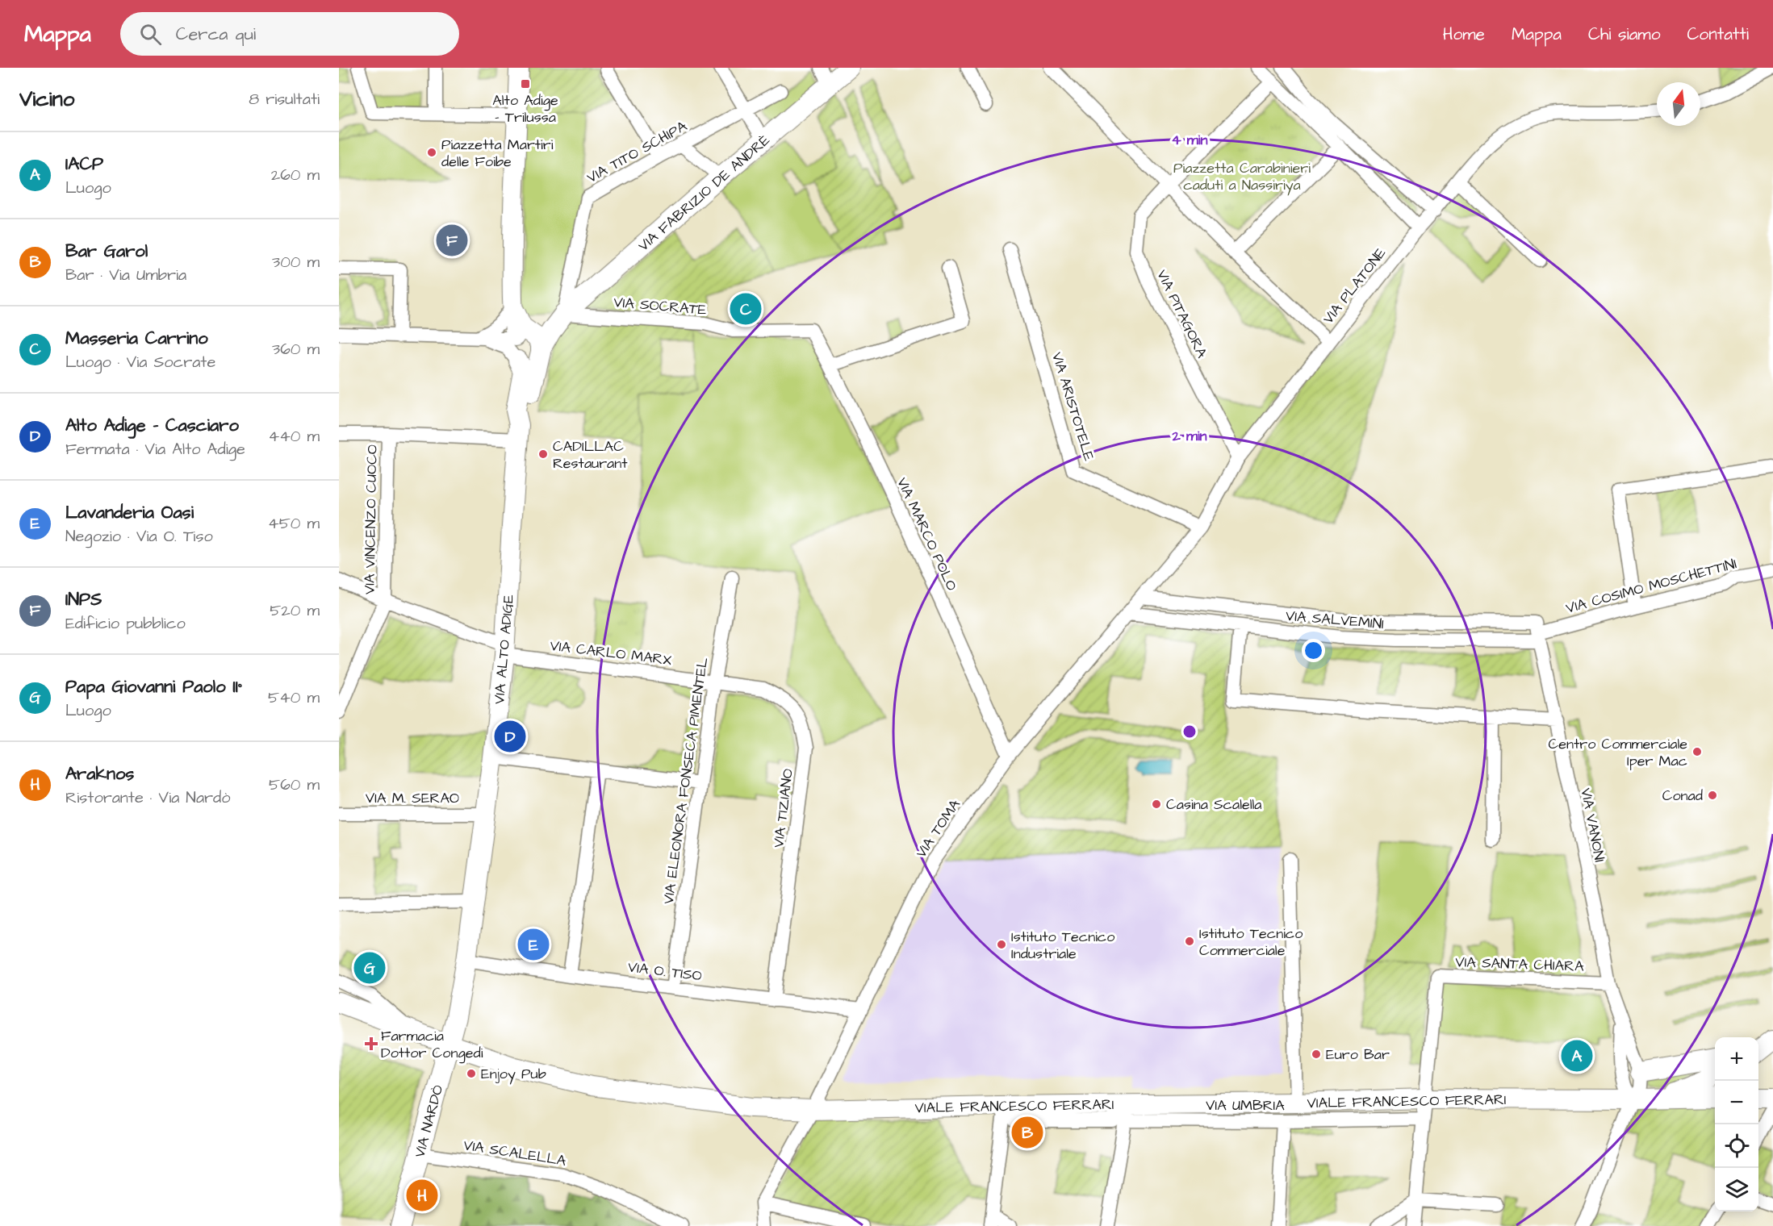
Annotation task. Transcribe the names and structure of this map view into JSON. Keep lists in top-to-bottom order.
{
  "streets": {
    "street": [
      "VIA TITO SCHIPA",
      "VIA FABRIZIO DE ANDRÈ",
      "VIA PLATONE",
      "VIA SOCRATE",
      "VIA PITAGORA",
      "VIA ARISTOTELE",
      "VIA VINCENZO CUOCO",
      "VIA MARCO POLO",
      "VIA COSIMO MOSCHETTINI",
      "VIA SALVEMINI",
      "VIA ALTO ADIGE",
      "VIA CARLO MARX",
      "VIA ELEONORA FONSECA PIMENTEL",
      "VIA M. SERAO",
      "VIA TIZIANO",
      "VIA VANONI",
      "VIA TOMA",
      "VIA SANTA CHIARA",
      "VIA O. TISO",
      "VIALE FRANCESCO FERRARI",
      "VIA UMBRIA",
      "VIA NARDÒ",
      "VIA SCALELLA"
    ]
  },
  "crossings": [
    ["VIA TITO SCHIPA", "VIA FABRIZIO DE ANDRÈ"],
    ["VIA TITO SCHIPA", "VIA SOCRATE"],
    ["VIA FABRIZIO DE ANDRÈ", "VIA SOCRATE"],
    ["VIA FABRIZIO DE ANDRÈ", "VIA ALTO ADIGE"],
    ["VIA PLATONE", "VIA PITAGORA"],
    ["VIA PLATONE", "VIA ARISTOTELE"],
    ["VIA PLATONE", "VIA SALVEMINI"],
    ["VIA PLATONE", "VIA TOMA"],
    ["VIA SOCRATE", "VIA MARCO POLO"],
    ["VIA VINCENZO CUOCO", "VIA CARLO MARX"],
    ["VIA MARCO POLO", "VIA TOMA"],
    ["VIA COSIMO MOSCHETTINI", "VIA SALVEMINI"],
    ["VIA COSIMO MOSCHETTINI", "VIA VANONI"],
    ["VIA SALVEMINI", "VIA VANONI"],
    ["VIA SALVEMINI", "VIA TOMA"],
    ["VIA ALTO ADIGE", "VIA CARLO MARX"],
    ["VIA ALTO ADIGE", "VIA M. SERAO"],
    ["VIA ALTO ADIGE", "VIA O. TISO"],
    ["VIA ALTO ADIGE", "VIALE FRANCESCO FERRARI"],
    ["VIA ALTO ADIGE", "VIA NARDÒ"],
    ["VIA CARLO MARX", "VIA ELEONORA FONSECA PIMENTEL"],
    ["VIA CARLO MARX", "VIA TIZIANO"],
    ["VIA ELEONORA FONSECA PIMENTEL", "VIA TIZIANO"],
    ["VIA ELEONORA FONSECA PIMENTEL", "VIA O. TISO"],
    ["VIA TIZIANO", "VIA O. TISO"],
    ["VIA VANONI", "VIA SANTA CHIARA"],
    ["VIA VANONI", "VIALE FRANCESCO FERRARI"],
    ["VIA TOMA", "VIA O. TISO"],
    ["VIA TOMA", "VIALE FRANCESCO FERRARI"],
    ["VIA SANTA CHIARA", "VIALE FRANCESCO FERRARI"],
    ["VIALE FRANCESCO FERRARI", "VIA UMBRIA"],
    ["VIALE FRANCESCO FERRARI", "VIA NARDÒ"],
    ["VIA NARDÒ", "VIA SCALELLA"]
  ],
  "parks": ["Piazzetta Carabinieri caduti a Nassiriya"],
  "places": {
    "transit": ["Alto Adige - Trilussa"],
    "other": [
      "Piazzetta Martiri delle Foibe",
      "CADILLAC Restaurant",
      "Centro Commerciale Iper Mac",
      "Conad",
      "Casina Scalella",
      "Istituto Tecnico Commerciale",
      "Istituto Tecnico Industriale",
      "Euro Bar",
      "Enjoy Pub"
    ],
    "health": ["Farmacia Dottor Congedi"]
  },
  "north": "top",
  "page": {
    "header": "Mappa",
    "search": "Cerca qui",
    "nav": [
      "Home",
      "Mappa",
      "Chi siamo",
      "Contatti"
    ],
    "heading": ["Vicino", "8 risultati"],
    "list": [
      {
        "mark": "A",
        "name": "IACP",
        "note": "Luogo",
        "value": "260 m"
      },
      {
        "mark": "B",
        "name": "Bar Garol",
        "note": "Bar · Via Umbria",
        "value": "300 m"
      },
      {
        "mark": "C",
        "name": "Masseria Carrino",
        "note": "Luogo · Via Socrate",
        "value": "360 m"
      },
      {
        "mark": "D",
        "name": "Alto Adige - Casciaro",
        "note": "Fermata · Via Alto Adige",
        "value": "440 m"
      },
      {
        "mark": "E",
        "name": "Lavanderia Oasi",
        "note": "Negozio · Via O. Tiso",
        "value": "450 m"
      },
      {
        "mark": "F",
        "name": "INPS",
        "note": "Edificio pubblico",
        "value": "520 m"
      },
      {
        "mark": "G",
        "name": "Papa Giovanni Paolo II°",
        "note": "Luogo",
        "value": "540 m"
      },
      {
        "mark": "H",
        "name": "Araknos",
        "note": "Ristorante · Via Nardò",
        "value": "560 m"
      }
    ],
    "pins": [
      "F",
      "C",
      "D",
      "E",
      "G",
      "A",
      "B",
      "H"
    ],
    "map_buttons": ["+", "−"]
  },
  "rings": ["4 min", "2 min"]
}
